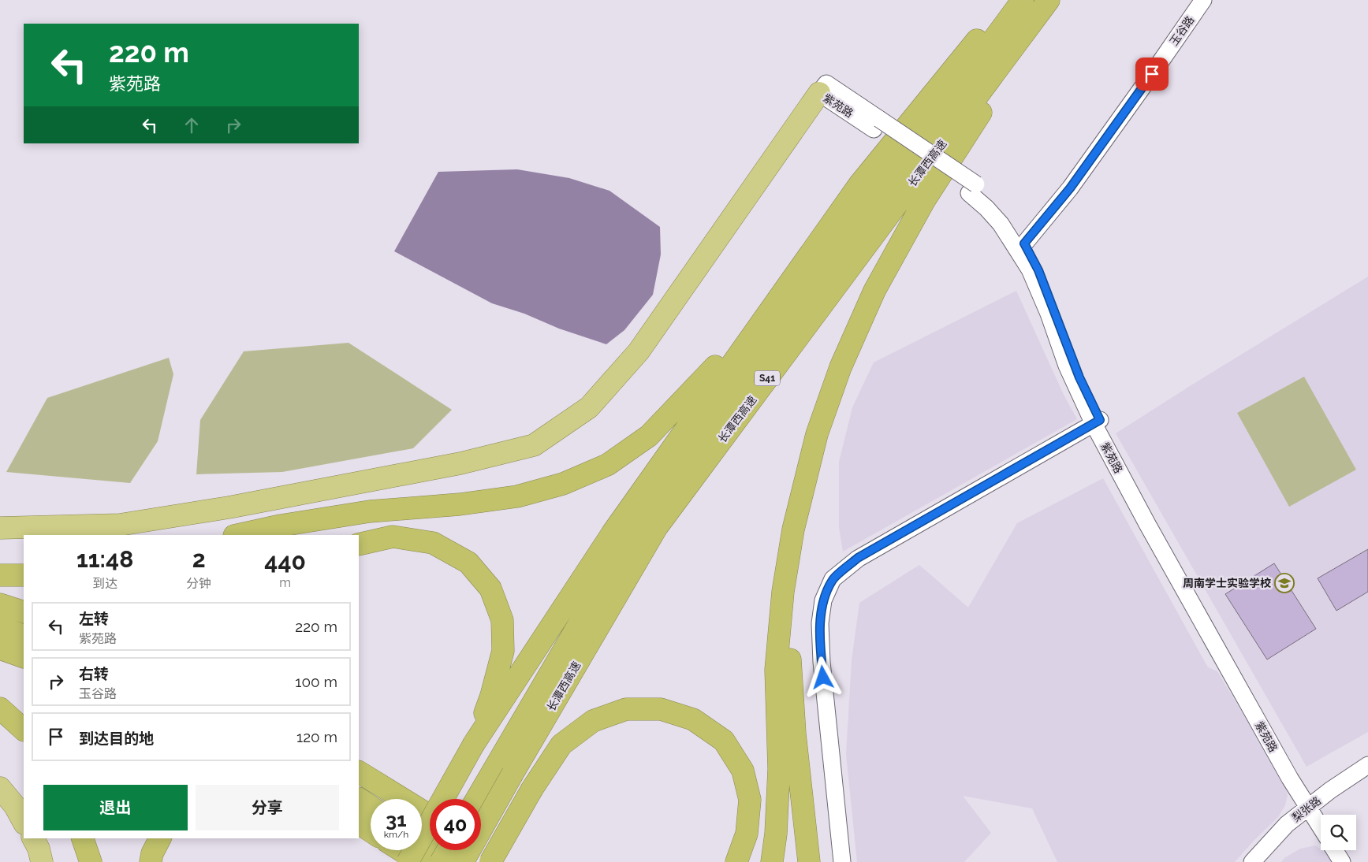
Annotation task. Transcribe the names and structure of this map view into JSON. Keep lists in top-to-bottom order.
{
  "streets": {
    "highway": ["长潭西高速", "S41"],
    "street": ["玉谷路", "紫苑路", "梨张路"]
  },
  "crossings": [
    ["玉谷路", "紫苑路"],
    ["紫苑路", "梨张路"]
  ],
  "places": {
    "school or university": ["周南学士实验学校"]
  },
  "page": {
    "turn": ["220 m", "紫苑路"],
    "eta": [
      "11:48",
      "到达",
      "2",
      "分钟",
      "440",
      "m"
    ],
    "list": [
      {
        "name": "左转",
        "note": "紫苑路",
        "value": "220 m"
      },
      {
        "name": "右转",
        "note": "玉谷路",
        "value": "100 m"
      },
      {
        "name": "到达目的地",
        "value": "120 m"
      }
    ],
    "buttons": ["退出", "分享"],
    "speed": "31 km/h",
    "limit": "40"
  }
}
